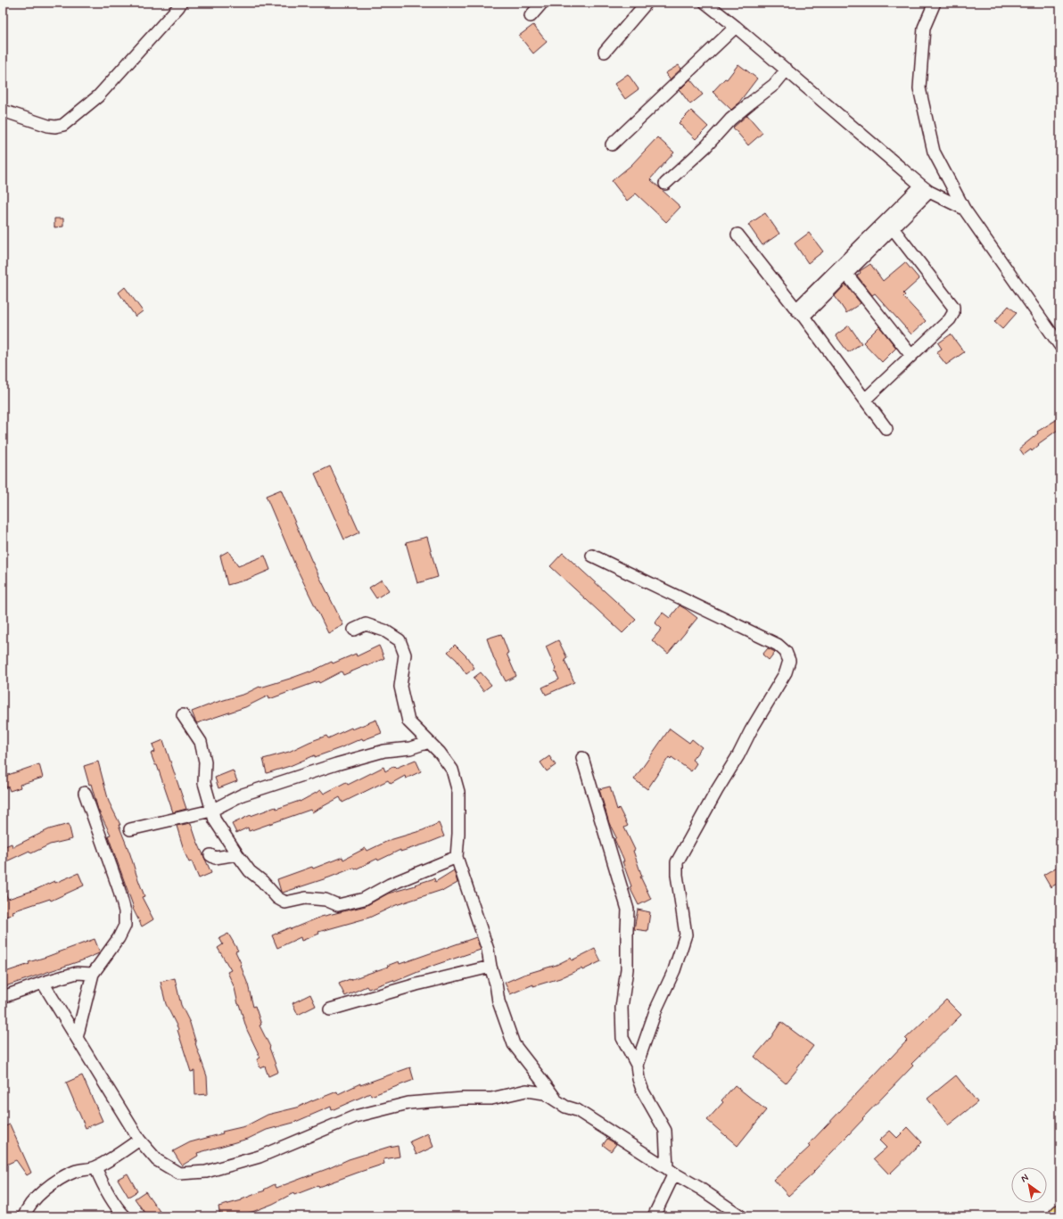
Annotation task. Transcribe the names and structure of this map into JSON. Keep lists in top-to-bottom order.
{
  "north": "top left"
}
